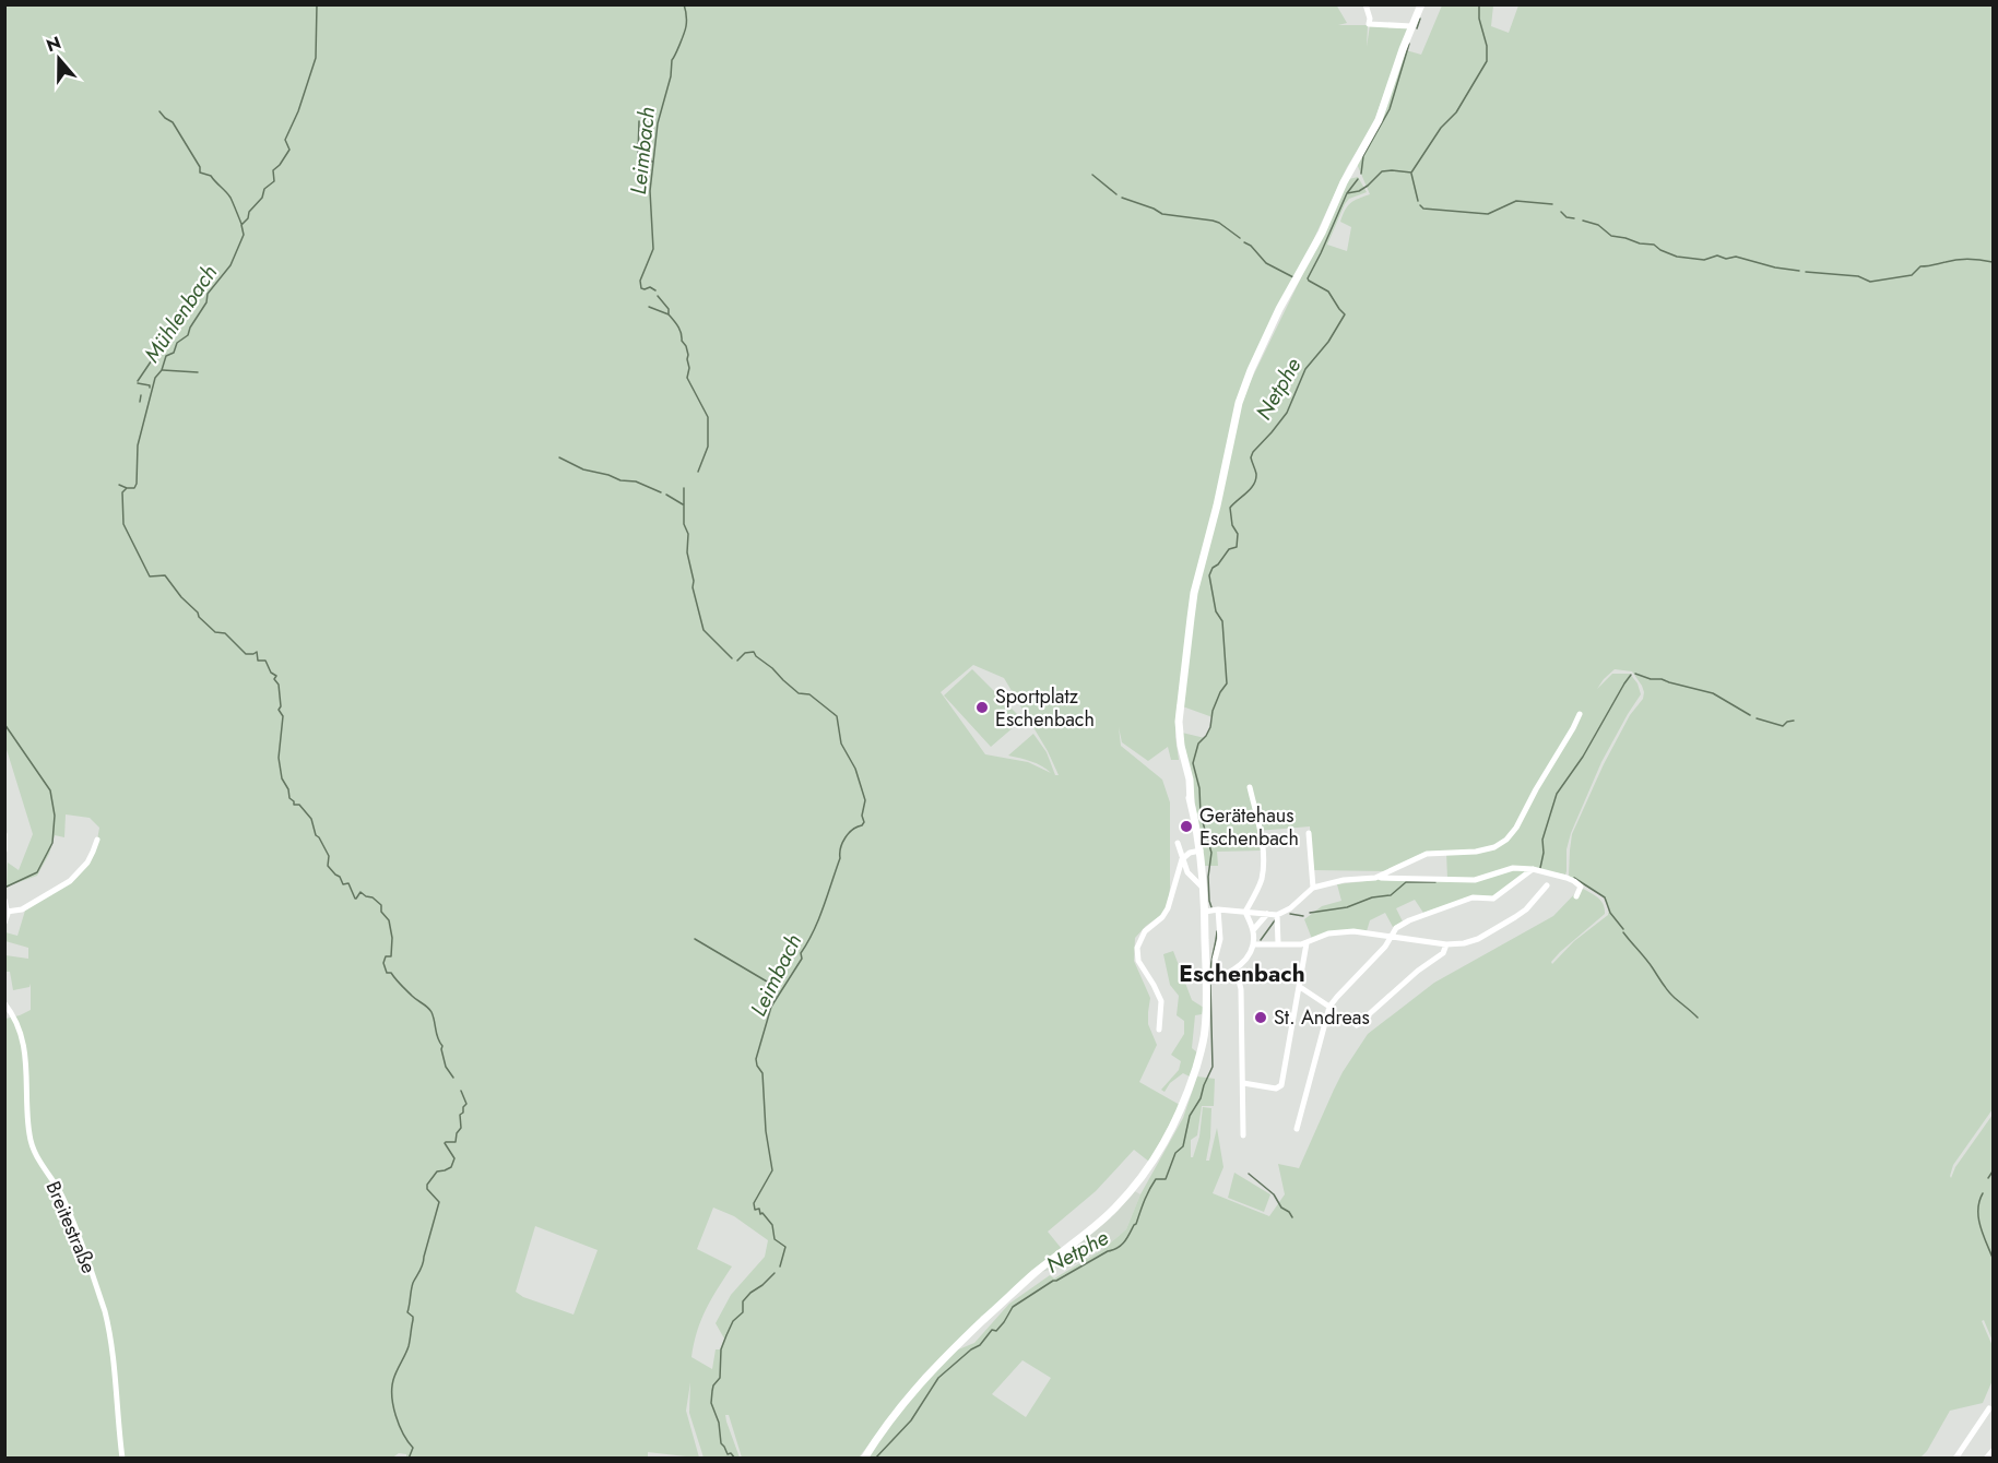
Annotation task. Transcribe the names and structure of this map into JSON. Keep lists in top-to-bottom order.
{
  "streets": {
    "street": ["Breitestraße"]
  },
  "districts": ["Eschenbach"],
  "water": ["Leimbach", "Mühlenbach", "Netphe"],
  "places": ["Sportplatz Eschenbach", "Gerätehaus Eschenbach", "St. Andreas"],
  "north": "top"
}
